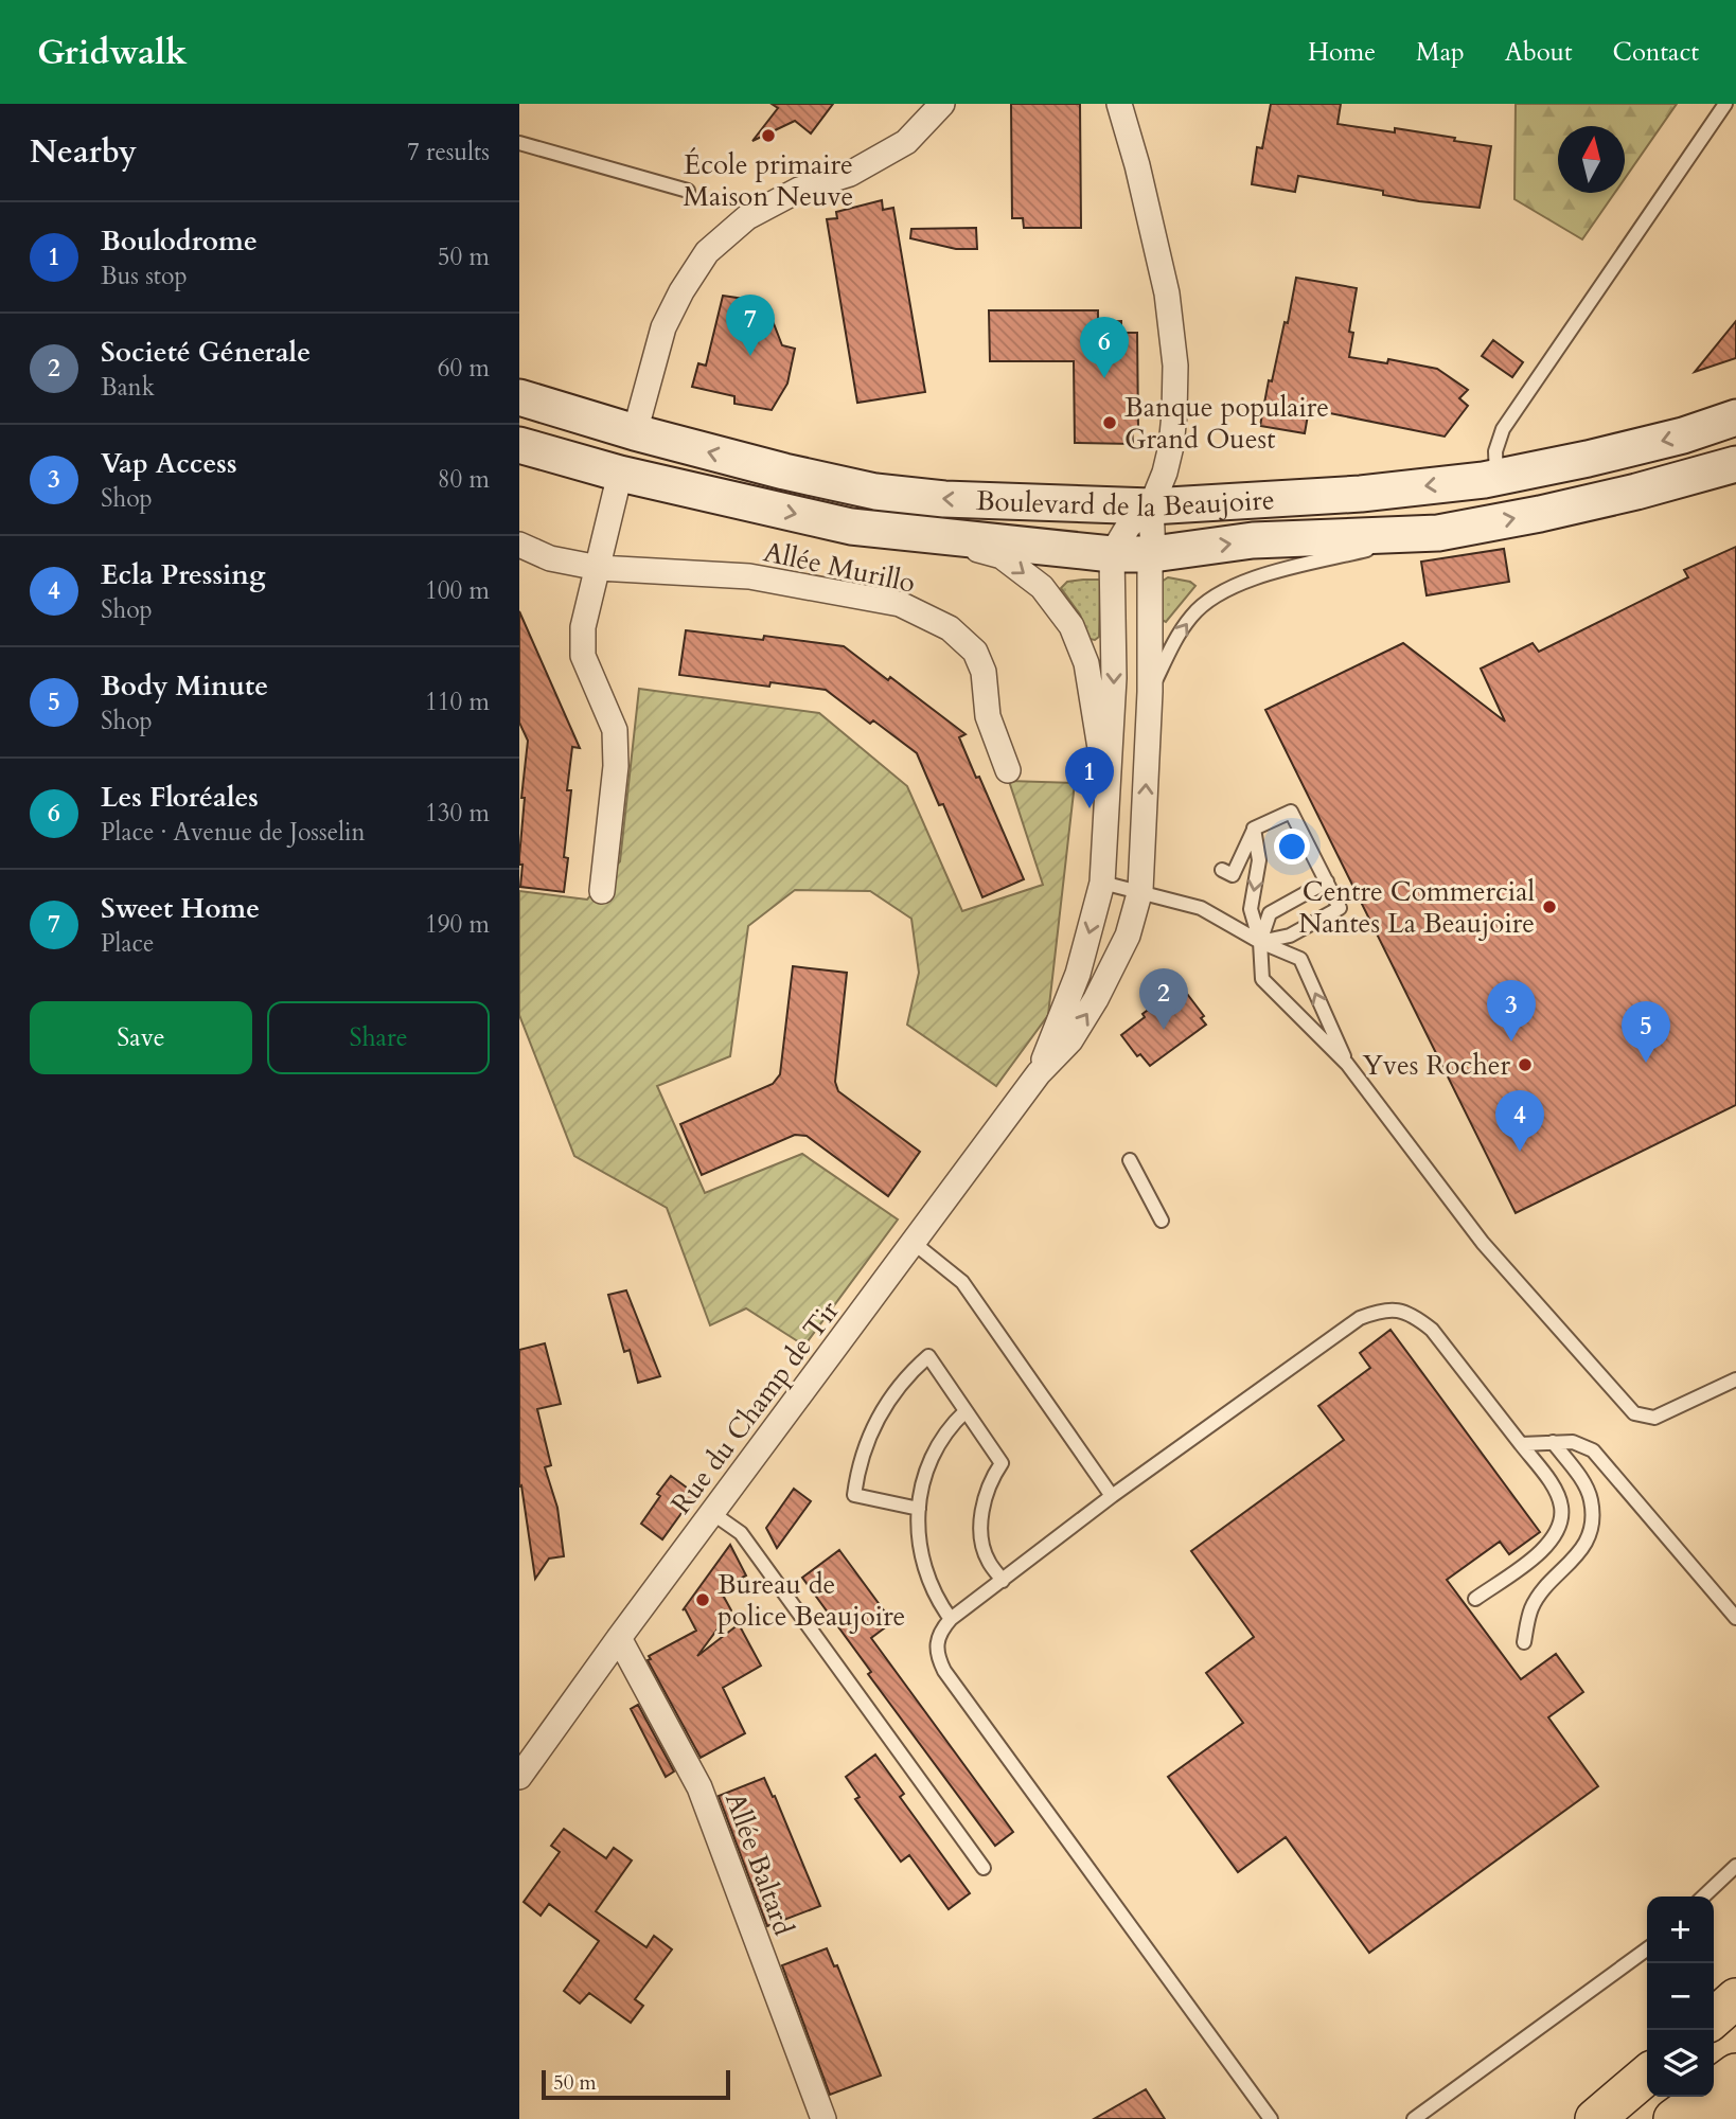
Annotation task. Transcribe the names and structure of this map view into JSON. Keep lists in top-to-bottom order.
{
  "streets": {
    "main road": ["Boulevard de la Beaujoire"],
    "street": ["Allée Murillo", "Rue du Champ de Tir", "Allée Baltard"]
  },
  "crossings": [
    ["Boulevard de la Beaujoire", "Rue du Champ de Tir"],
    ["Rue du Champ de Tir", "Allée Baltard"]
  ],
  "places": [
    "École primaire Maison Neuve",
    "Banque populaire Grand Ouest",
    "Centre Commercial Nantes La Beaujoire",
    "Yves Rocher",
    "Bureau de police Beaujoire"
  ],
  "scale_bar": "50 m",
  "north": "top",
  "page": {
    "header": "Gridwalk",
    "nav": [
      "Home",
      "Map",
      "About",
      "Contact"
    ],
    "heading": ["Nearby", "7 results"],
    "list": [
      {
        "mark": "1",
        "name": "Boulodrome",
        "note": "Bus stop",
        "value": "50 m"
      },
      {
        "mark": "2",
        "name": "Societé Génerale",
        "note": "Bank",
        "value": "60 m"
      },
      {
        "mark": "3",
        "name": "Vap Access",
        "note": "Shop",
        "value": "80 m"
      },
      {
        "mark": "4",
        "name": "Ecla Pressing",
        "note": "Shop",
        "value": "100 m"
      },
      {
        "mark": "5",
        "name": "Body Minute",
        "note": "Shop",
        "value": "110 m"
      },
      {
        "mark": "6",
        "name": "Les Floréales",
        "note": "Place · Avenue de Josselin",
        "value": "130 m"
      },
      {
        "mark": "7",
        "name": "Sweet Home",
        "note": "Place",
        "value": "190 m"
      }
    ],
    "pins": [
      "7",
      "6",
      "1",
      "2",
      "3",
      "5",
      "4"
    ],
    "buttons": ["Save", "Share"],
    "map_buttons": ["+", "−"],
    "scale": "50 m"
  }
}
